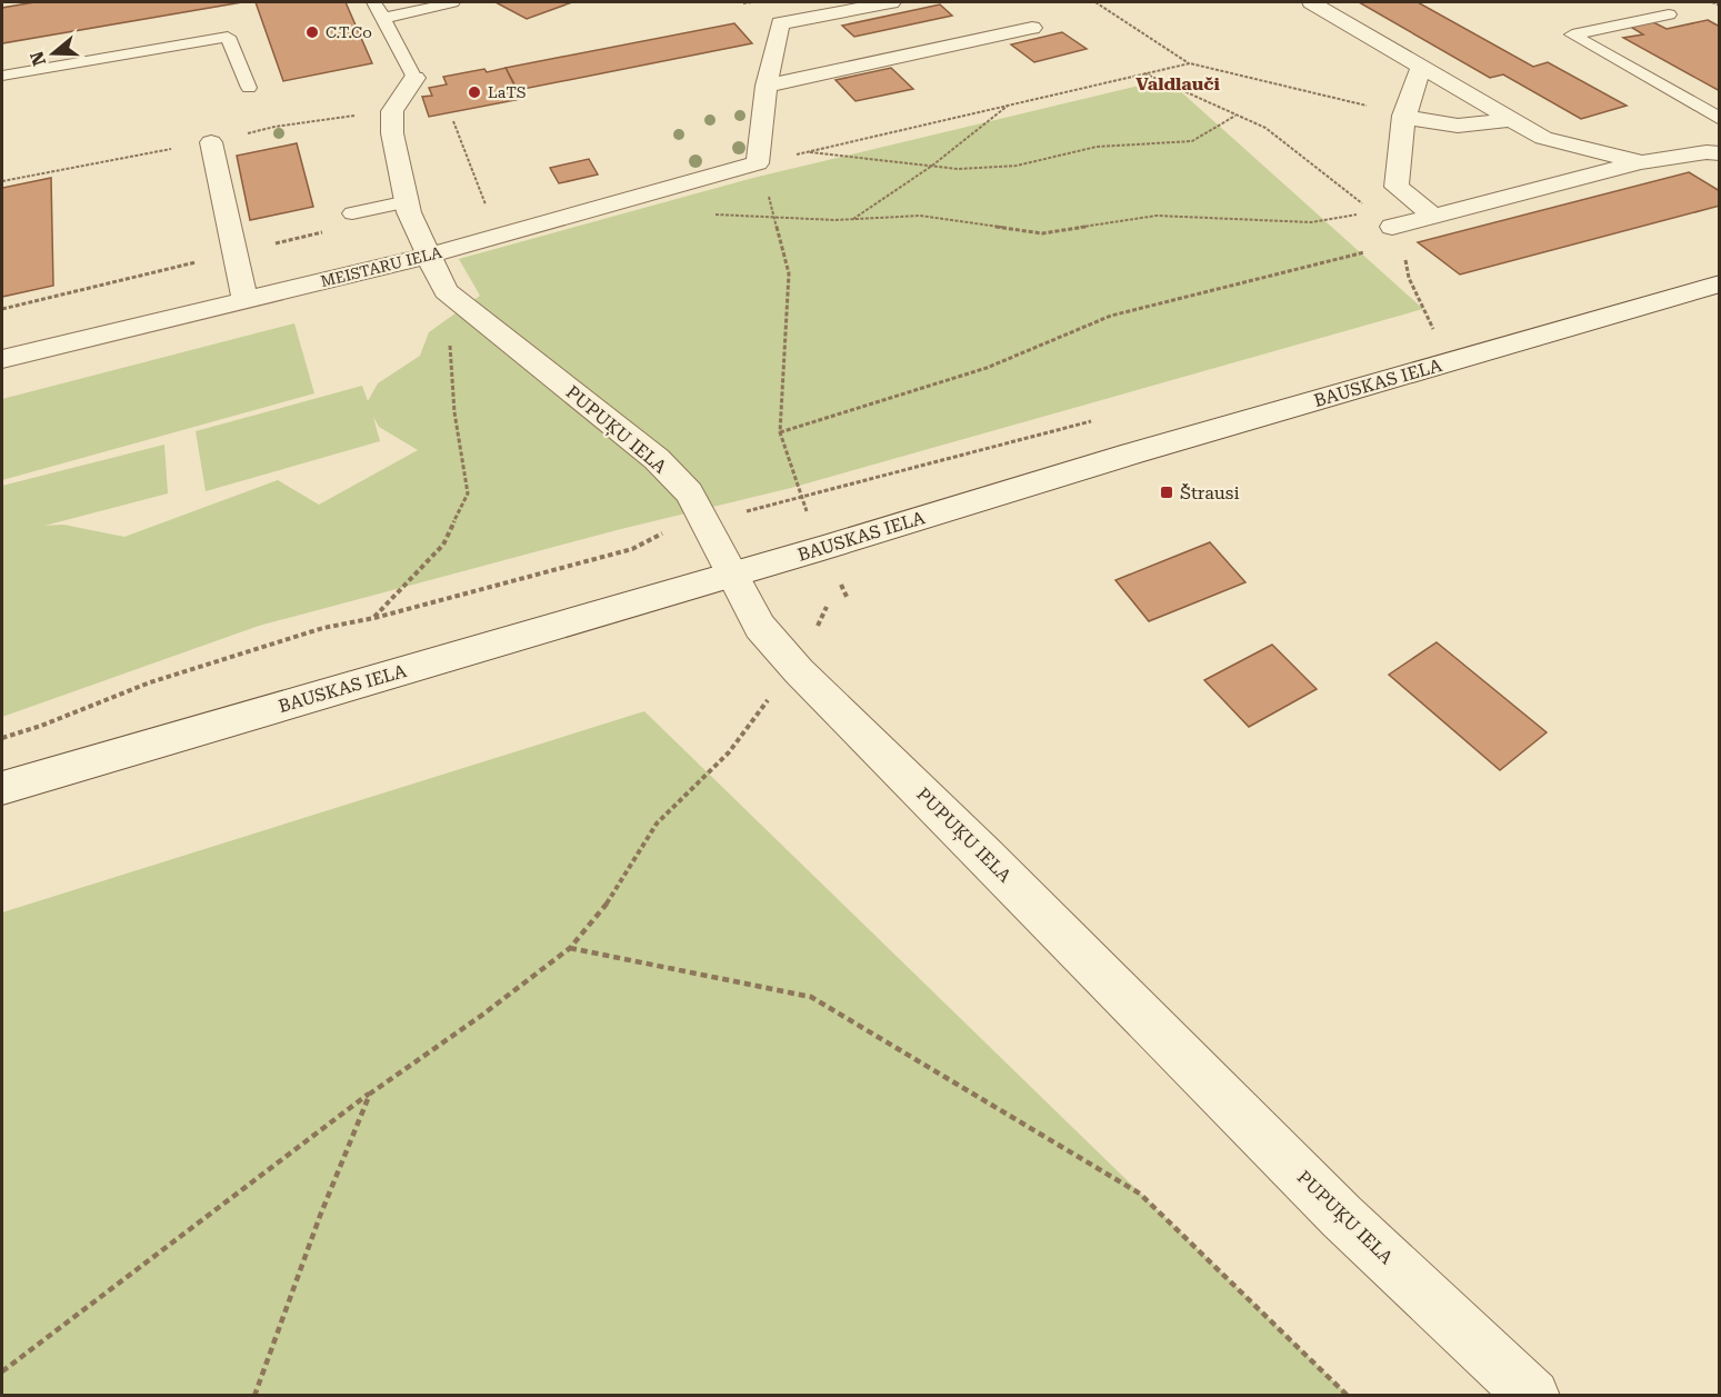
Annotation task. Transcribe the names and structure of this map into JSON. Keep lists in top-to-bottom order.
{
  "streets": {
    "street": ["MEISTARU IELA", "BAUSKAS IELA", "PUPUĶU IELA"]
  },
  "crossings": [
    ["MEISTARU IELA", "PUPUĶU IELA"],
    ["BAUSKAS IELA", "PUPUĶU IELA"]
  ],
  "districts": ["Valdlauči"],
  "places": {
    "other": ["C.T.Co", "LaTS"],
    "transit": ["Štrausi"]
  },
  "north": "left"
}
